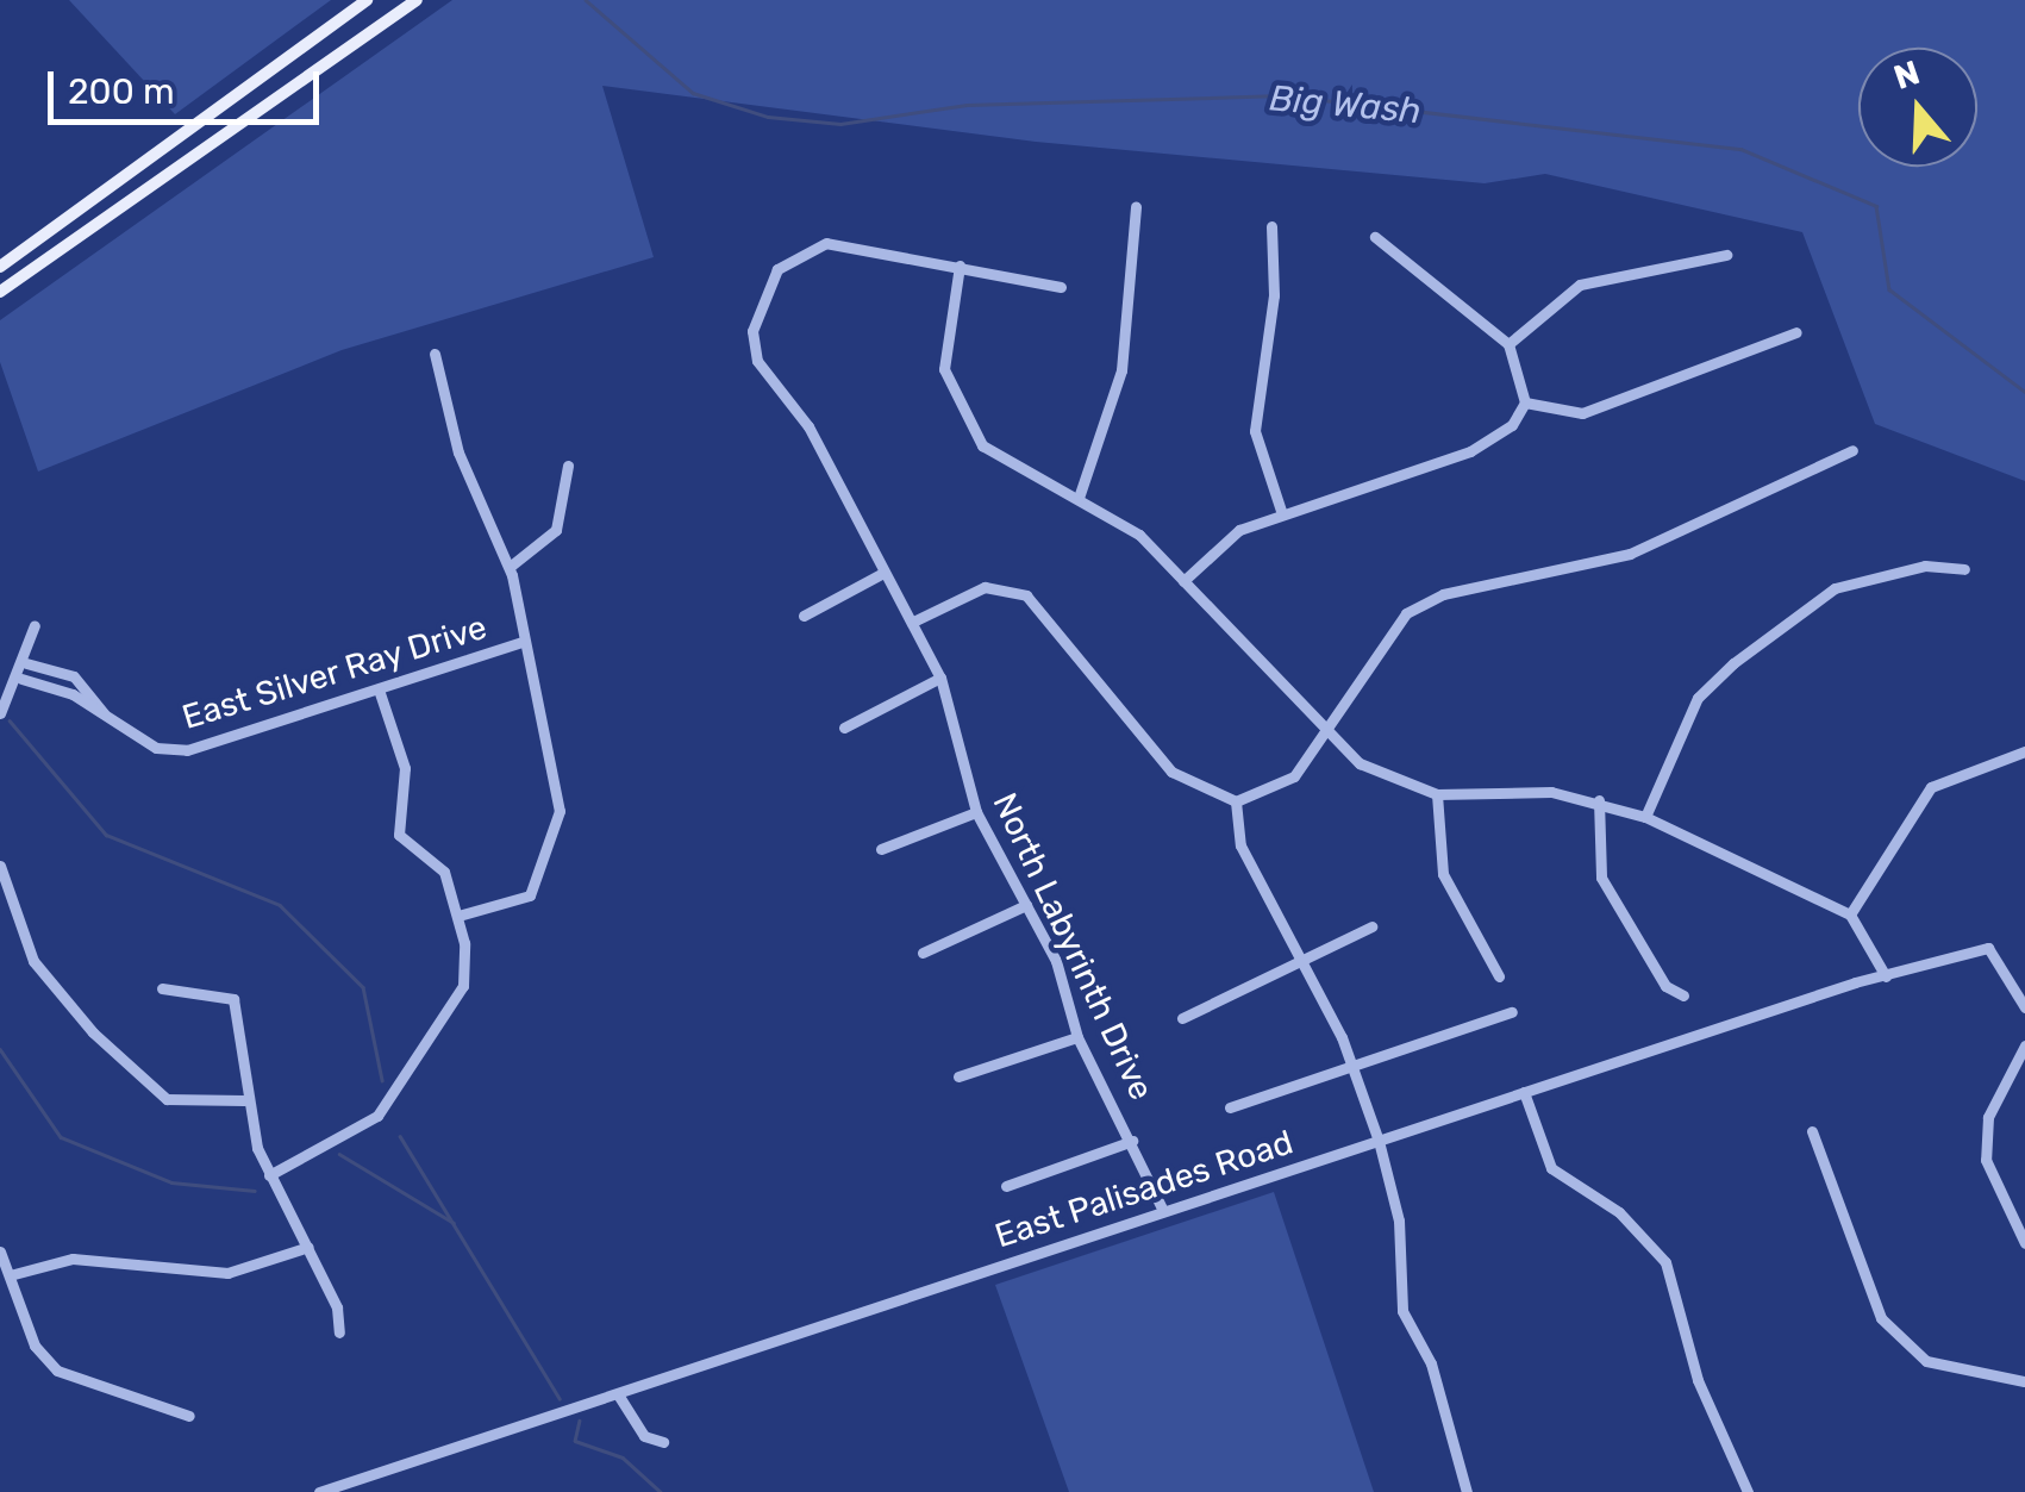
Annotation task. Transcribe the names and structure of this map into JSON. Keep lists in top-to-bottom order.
{
  "streets": {
    "street": ["East Silver Ray Drive", "North Labyrinth Drive", "East Palisades Road"]
  },
  "crossings": [
    ["North Labyrinth Drive", "East Palisades Road"]
  ],
  "water": ["Big Wash"],
  "scale_bar": "200 m",
  "north": "top"
}
